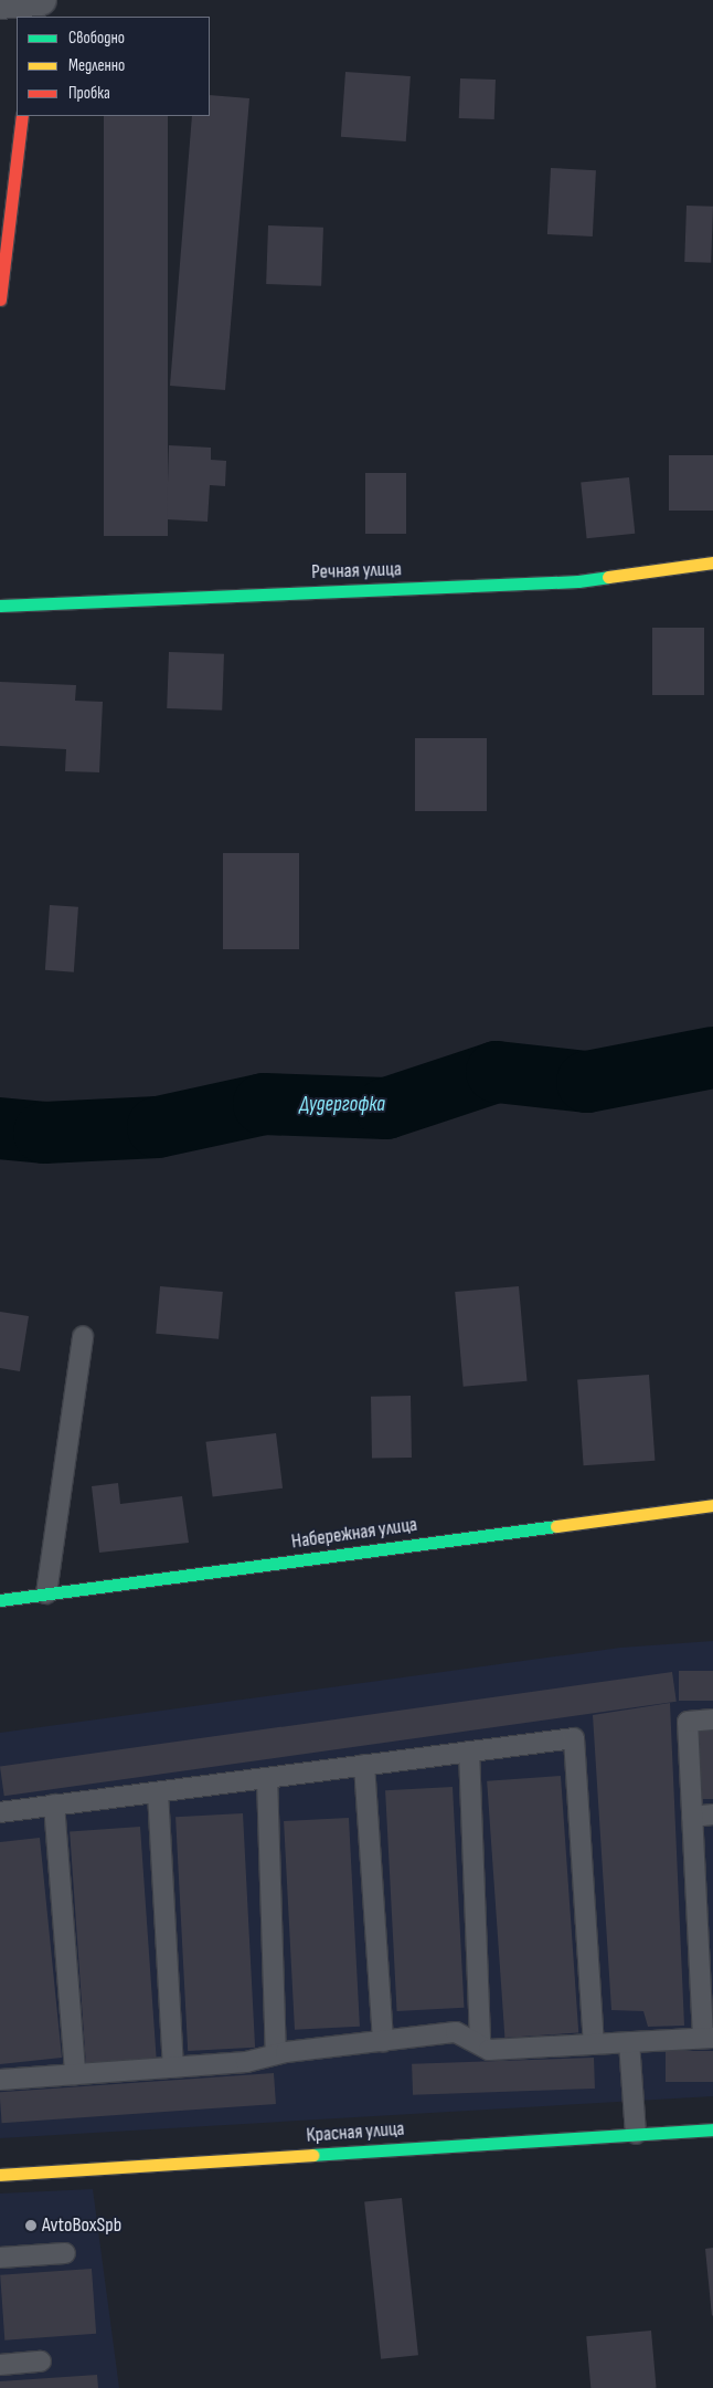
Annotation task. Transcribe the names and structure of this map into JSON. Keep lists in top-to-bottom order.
{
  "streets": {
    "street": ["Речная улица", "Набережная улица", "Красная улица"]
  },
  "water": ["Дудергофка"],
  "places": ["AvtoBoxSpb"],
  "legend": ["Свободно", "Медленно", "Пробка"]
}
